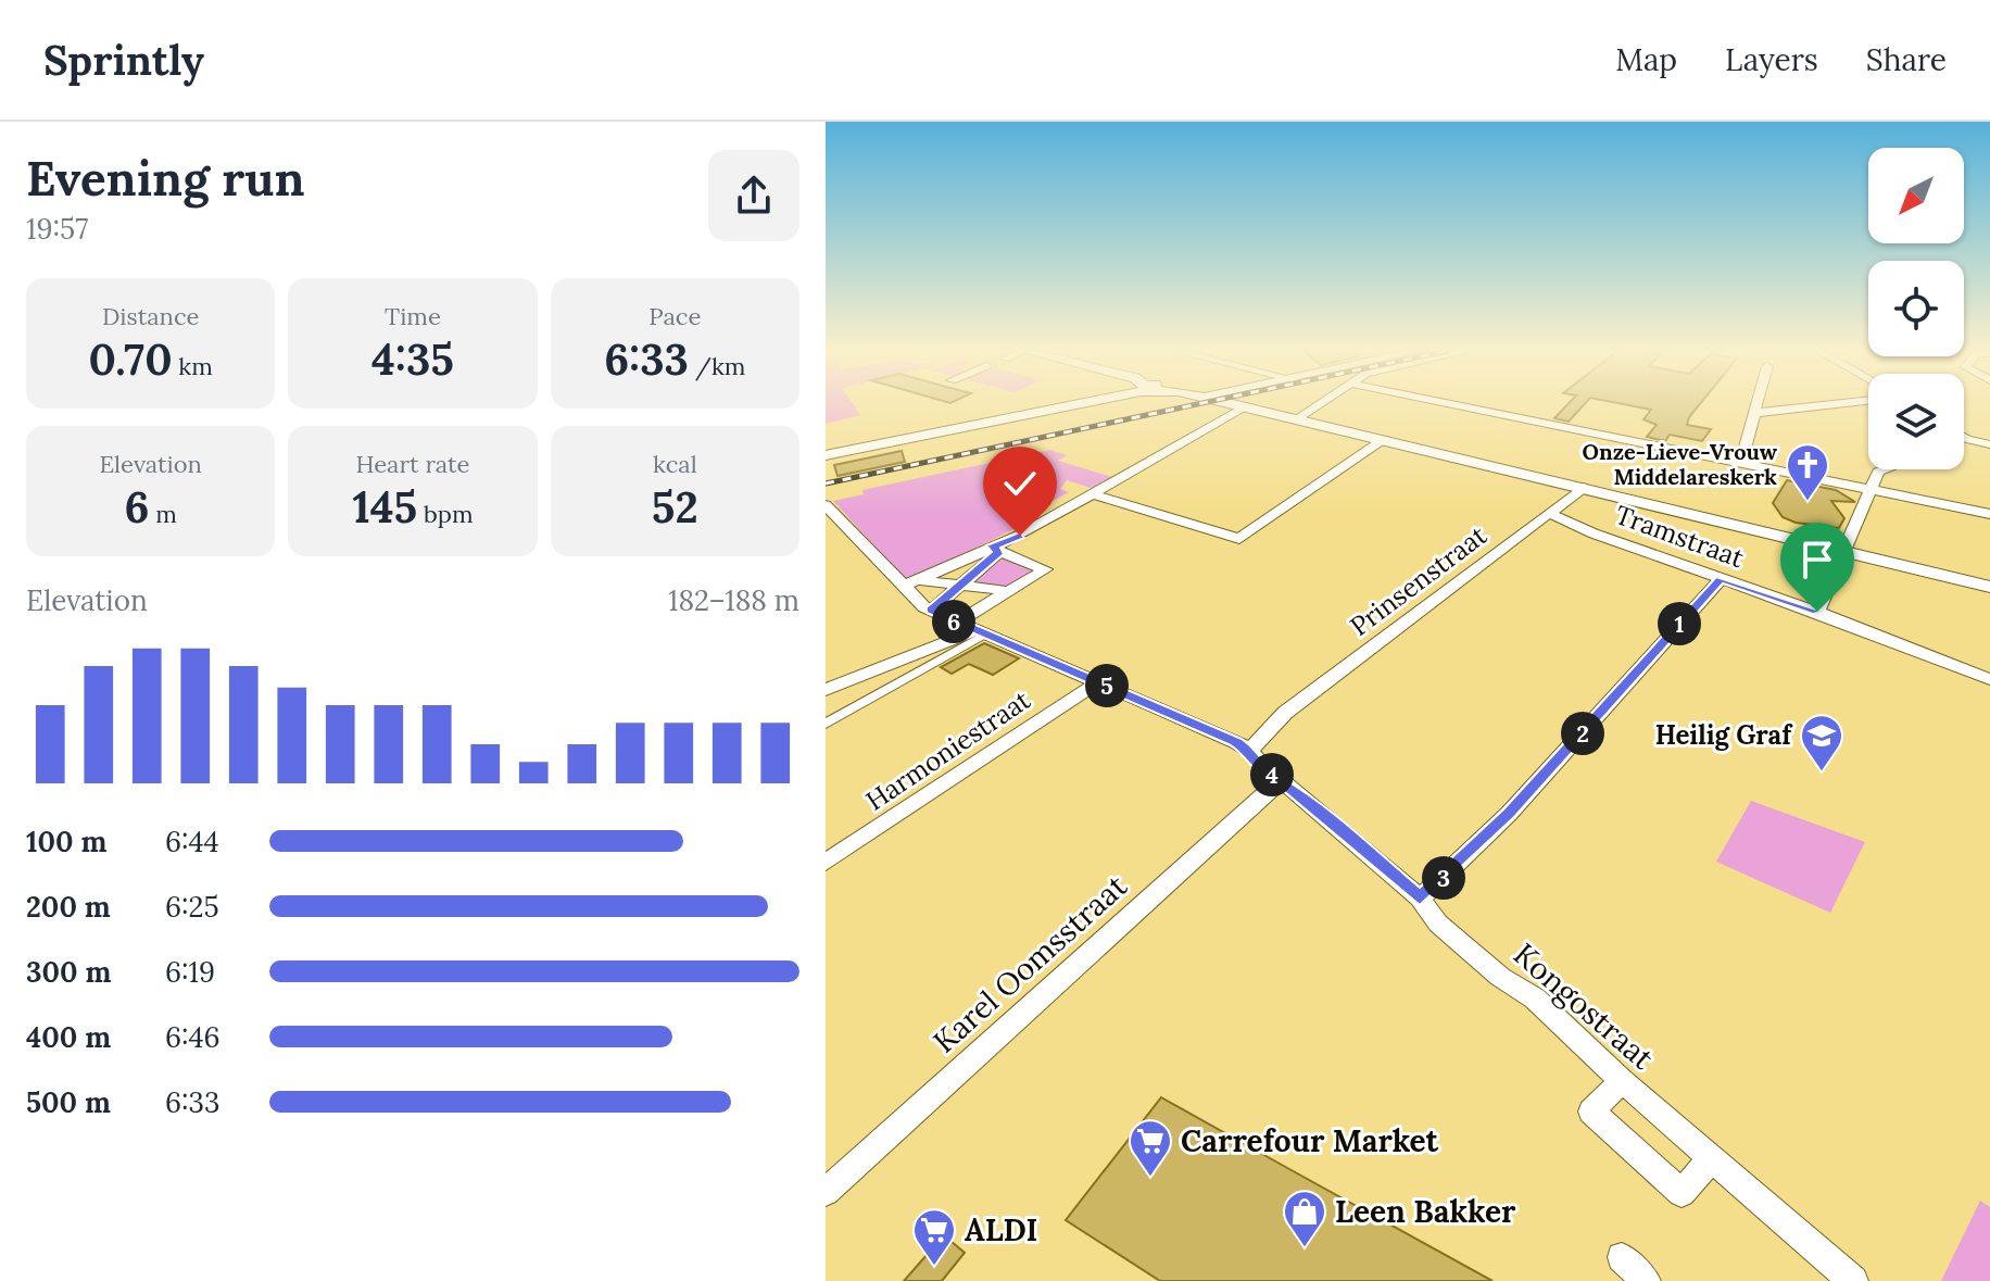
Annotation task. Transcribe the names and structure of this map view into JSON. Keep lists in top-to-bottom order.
{
  "streets": {
    "street": [
      "Tramstraat",
      "Prinsenstraat",
      "Harmoniestraat",
      "Karel Oomsstraat",
      "Kongostraat"
    ]
  },
  "crossings": [
    ["Tramstraat", "Prinsenstraat"],
    ["Prinsenstraat", "Kongostraat"],
    ["Karel Oomsstraat", "Kongostraat"]
  ],
  "places": {
    "church": ["Onze-Lieve-Vrouw Middelareskerk"],
    "school or university": ["Heilig Graf"],
    "supermarket": ["Carrefour Market", "ALDI"],
    "shop": ["Leen Bakker"]
  },
  "north": "bottom left",
  "page": {
    "header": "Sprintly",
    "nav": ["Map", "Layers", "Share"],
    "heading": ["Evening run", "19:57"],
    "stats": [
      ["Distance", "0.70 km"],
      ["Time", "4:35"],
      ["Pace", "6:33 /km"],
      ["Elevation", "6 m"],
      ["Heart rate", "145 bpm"],
      ["kcal", "52"]
    ],
    "chart": ["Elevation", "182–188 m"],
    "pins": [
      "6",
      "1",
      "5",
      "2",
      "4",
      "3"
    ],
    "list": [
      {
        "name": "100 m",
        "note": "6:44"
      },
      {
        "name": "200 m",
        "note": "6:25"
      },
      {
        "name": "300 m",
        "note": "6:19"
      },
      {
        "name": "400 m",
        "note": "6:46"
      },
      {
        "name": "500 m",
        "note": "6:33"
      }
    ]
  }
}
